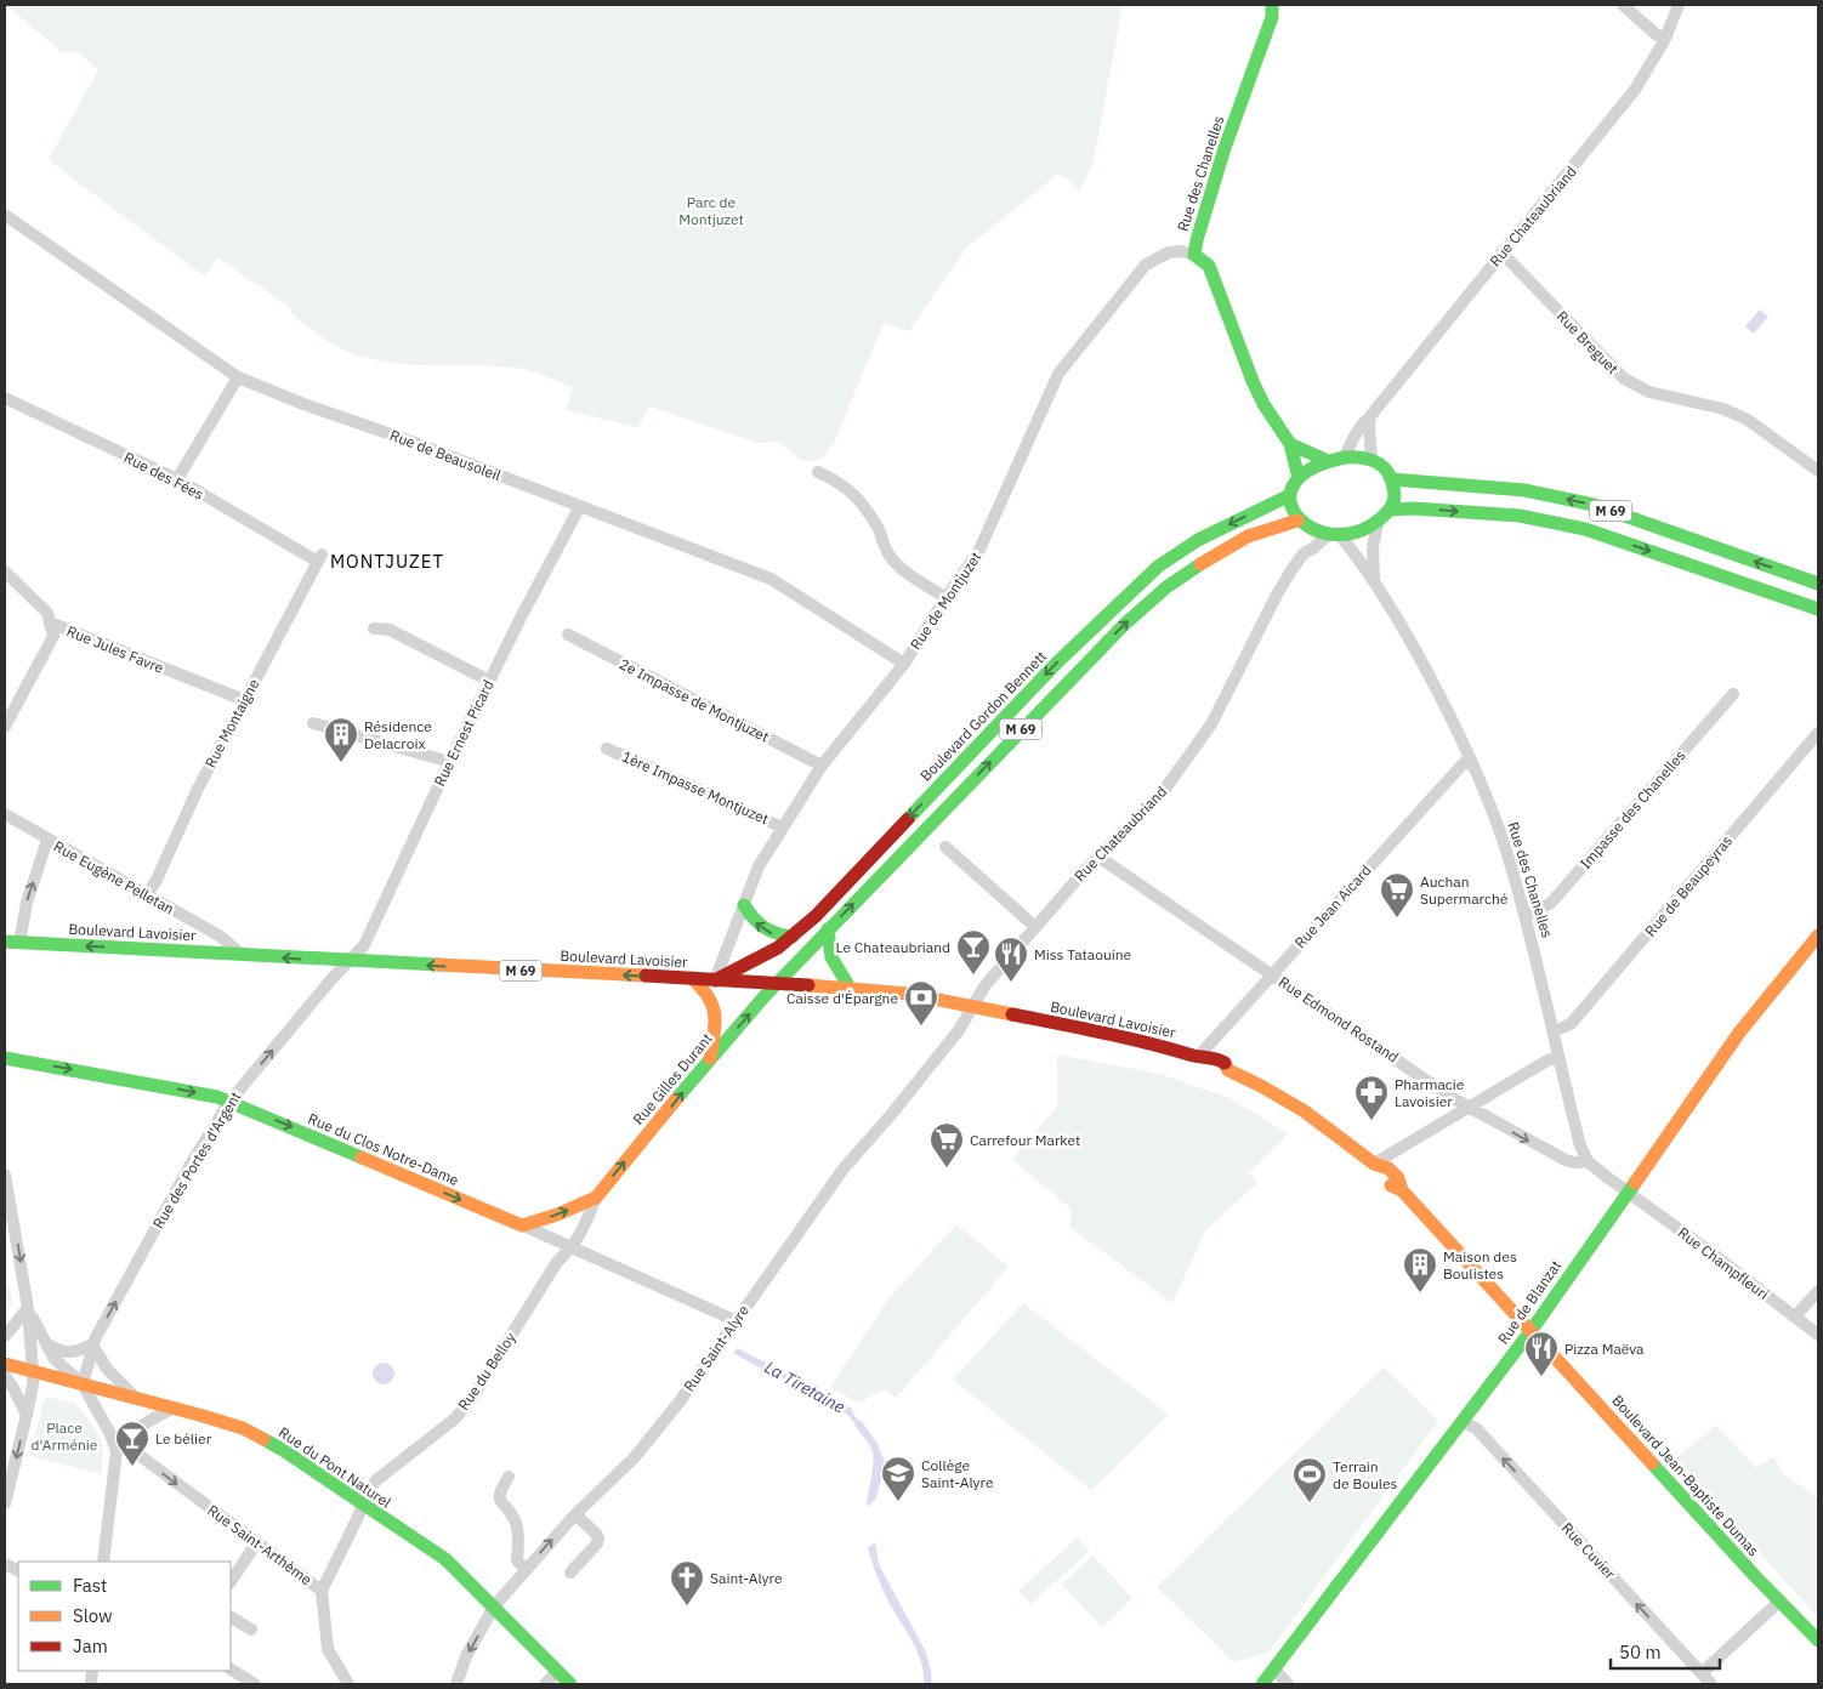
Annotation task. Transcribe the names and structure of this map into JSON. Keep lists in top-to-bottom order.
{
  "streets": {
    "main road": [
      "Rue des Chanelles",
      "M 69",
      "Boulevard Gordon Bennett",
      "Boulevard Lavoisier",
      "Rue Gilles Durant",
      "Rue du Clos Notre-Dame",
      "Rue de Blanzat",
      "Rue du Pont Naturel",
      "Boulevard Jean-Baptiste Dumas"
    ],
    "street": [
      "Rue Chateaubriand",
      "Rue Breguet",
      "Rue de Beausoleil",
      "Rue des Fées",
      "Rue de Montjuzet",
      "Rue Jules Favre",
      "2e Impasse de Montjuzet",
      "Rue Montaigne",
      "Rue Ernest Picard",
      "1ère Impasse Montjuzet",
      "Impasse des Chanelles",
      "Rue Eugène Pelletan",
      "Rue de Beaupeyras",
      "Rue Jean Aicard",
      "Rue Edmond Rostand",
      "Rue des Portes d'Argent",
      "Rue Champfleuri",
      "Rue Saint-Alyre",
      "Rue du Belloy",
      "Rue Saint-Arthème",
      "Rue Cuvier"
    ]
  },
  "crossings": [
    ["Rue des Chanelles", "Rue Chateaubriand"],
    ["Rue des Chanelles", "M 69"],
    ["Rue des Chanelles", "Rue de Montjuzet"],
    ["Rue des Chanelles", "Boulevard Gordon Bennett"],
    ["Rue des Chanelles", "Impasse des Chanelles"],
    ["Rue des Chanelles", "Rue de Beaupeyras"],
    ["Rue des Chanelles", "Rue Jean Aicard"],
    ["Rue des Chanelles", "Rue Edmond Rostand"],
    ["Rue Chateaubriand", "Rue Breguet"],
    ["Rue Chateaubriand", "M 69"],
    ["Rue Chateaubriand", "Boulevard Gordon Bennett"],
    ["Rue Chateaubriand", "Boulevard Lavoisier"],
    ["Rue Chateaubriand", "Rue Edmond Rostand"],
    ["Rue Chateaubriand", "Rue Saint-Alyre"],
    ["Rue de Beausoleil", "Rue de Montjuzet"],
    ["Rue de Beausoleil", "Rue Ernest Picard"],
    ["Rue des Fées", "Rue Montaigne"],
    ["M 69", "Boulevard Gordon Bennett"],
    ["M 69", "Boulevard Lavoisier"],
    ["M 69", "Rue Gilles Durant"],
    ["Rue de Montjuzet", "2e Impasse de Montjuzet"],
    ["Rue de Montjuzet", "Boulevard Gordon Bennett"],
    ["Rue de Montjuzet", "1ère Impasse Montjuzet"],
    ["Rue de Montjuzet", "Boulevard Lavoisier"],
    ["Rue Jules Favre", "Rue Montaigne"],
    ["Boulevard Gordon Bennett", "Boulevard Lavoisier"],
    ["Rue Montaigne", "Rue Eugène Pelletan"],
    ["Rue Ernest Picard", "Boulevard Lavoisier"],
    ["Rue Ernest Picard", "Rue des Portes d'Argent"],
    ["Rue Eugène Pelletan", "Boulevard Lavoisier"],
    ["Rue Jean Aicard", "Boulevard Lavoisier"],
    ["Rue Jean Aicard", "Rue Edmond Rostand"],
    ["Boulevard Lavoisier", "Rue Gilles Durant"],
    ["Boulevard Lavoisier", "Rue des Portes d'Argent"],
    ["Boulevard Lavoisier", "Rue de Blanzat"],
    ["Boulevard Lavoisier", "Rue Saint-Alyre"],
    ["Boulevard Lavoisier", "Boulevard Jean-Baptiste Dumas"],
    ["Rue Gilles Durant", "Rue du Clos Notre-Dame"],
    ["Rue Gilles Durant", "Rue du Belloy"],
    ["Rue du Clos Notre-Dame", "Rue des Portes d'Argent"],
    ["Rue du Clos Notre-Dame", "Rue Saint-Alyre"],
    ["Rue du Clos Notre-Dame", "Rue du Belloy"],
    ["Rue des Portes d'Argent", "Rue du Pont Naturel"],
    ["Rue Champfleuri", "Rue de Blanzat"],
    ["Rue de Blanzat", "Boulevard Jean-Baptiste Dumas"],
    ["Rue de Blanzat", "Rue Cuvier"],
    ["Rue Saint-Alyre", "Rue du Pont Naturel"],
    ["Rue du Belloy", "Rue du Pont Naturel"],
    ["Rue du Belloy", "Rue Saint-Arthème"],
    ["Rue du Pont Naturel", "Rue Saint-Arthème"]
  ],
  "one_way": [
    "Boulevard Lavoisier",
    "Rue Gilles Durant",
    "Rue du Clos Notre-Dame",
    "Rue des Portes d'Argent",
    "Rue Saint-Arthème",
    "Rue Cuvier"
  ],
  "districts": ["MONTJUZET"],
  "water": ["La Tiretaine"],
  "parks": ["Parc de Montjuzet", "Place d'Arménie"],
  "places": {
    "building": ["Résidence Delacroix", "Maison des Boulistes"],
    "supermarket": ["Auchan Supermarché", "Carrefour Market"],
    "bar": ["Le Chateaubriand", "Le bélier"],
    "restaurant": ["Miss Tataouine", "Pizza Maëva"],
    "bank": ["Caisse d'Épargne"],
    "pharmacy": ["Pharmacie Lavoisier"],
    "school or university": ["Collège Saint-Alyre"],
    "sports": ["Terrain de Boules"],
    "church": ["Saint-Alyre"]
  },
  "legend": ["Fast", "Slow", "Jam"],
  "scale_bar": "50 m"
}
